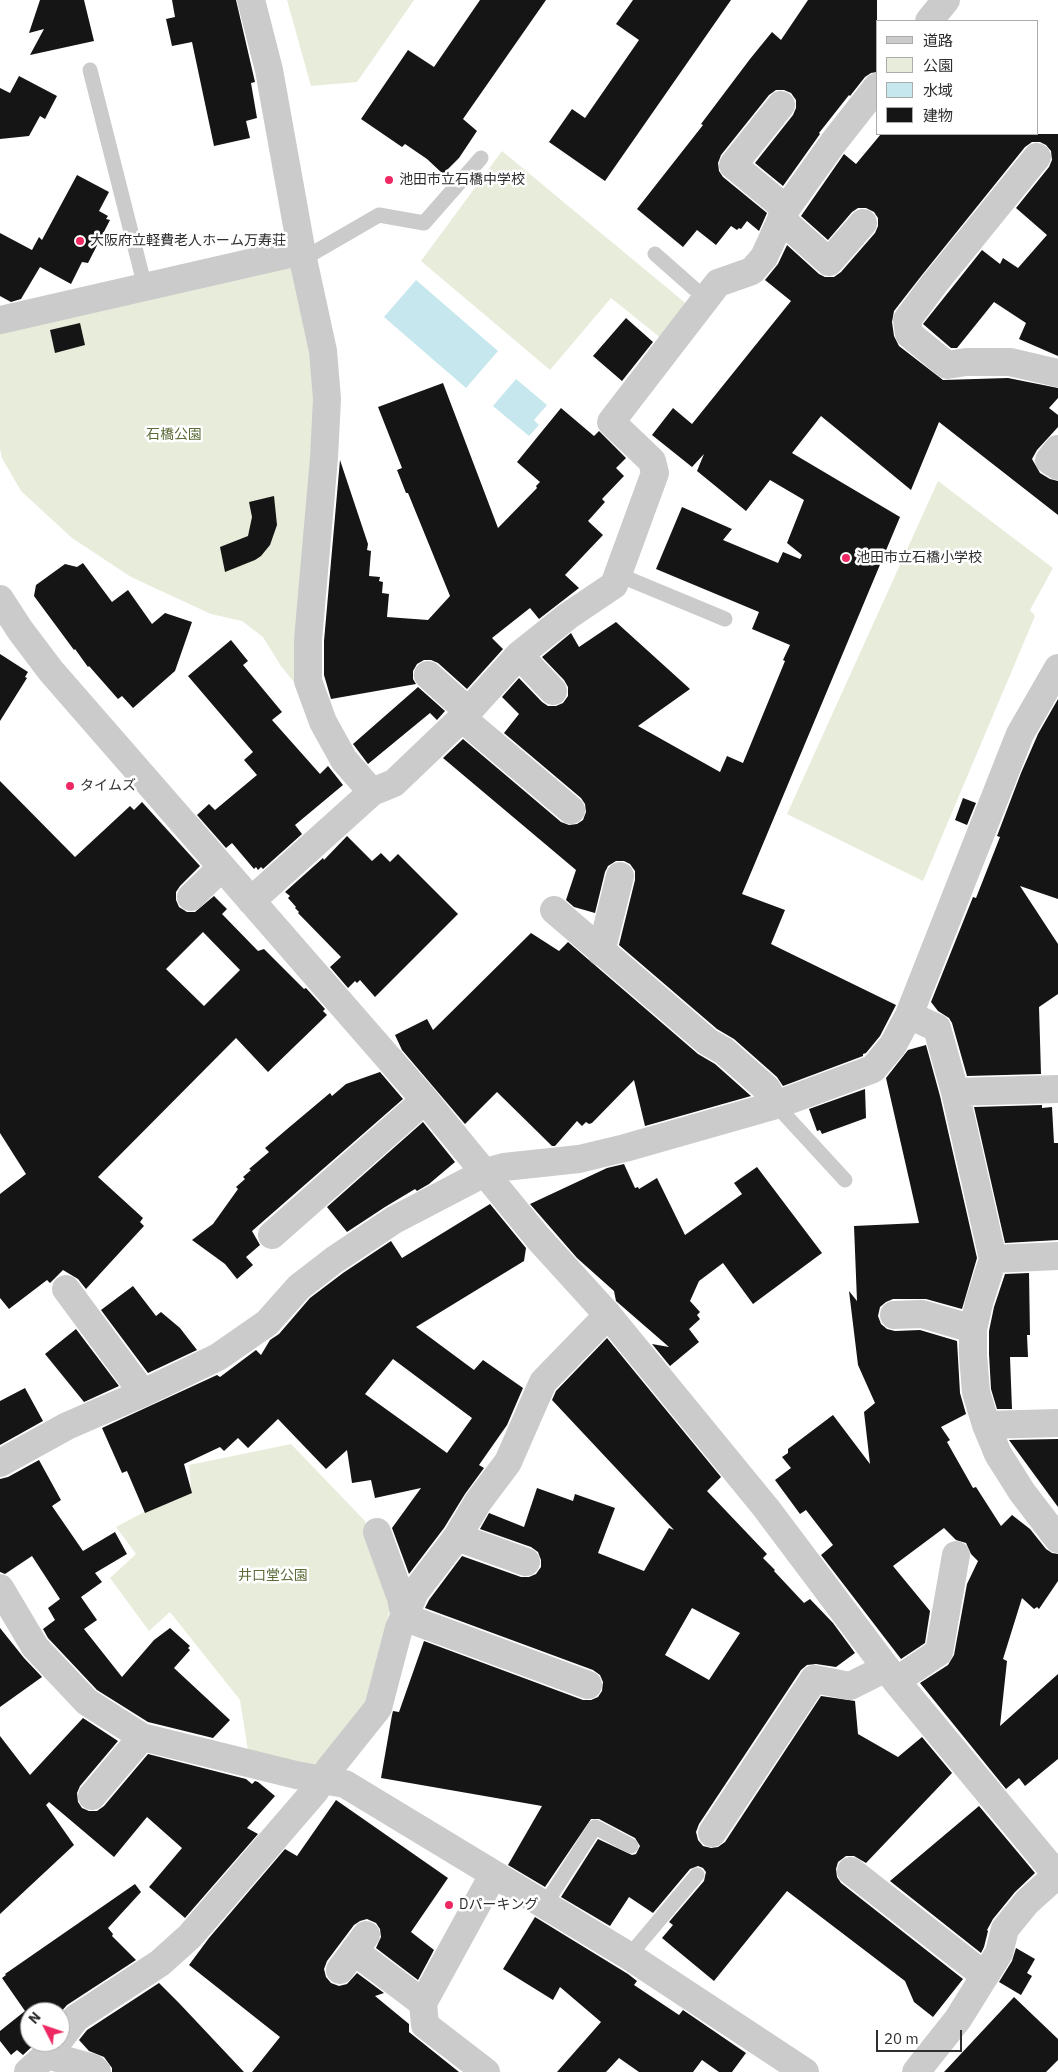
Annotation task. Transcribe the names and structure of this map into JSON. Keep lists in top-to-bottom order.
{
  "parks": ["石橋公園", "井口堂公園"],
  "places": [
    "池田市立石橋中学校",
    "大阪府立軽費老人ホーム万寿荘",
    "池田市立石橋小学校",
    "タイムズ",
    "Dパーキング"
  ],
  "legend": [
    "道路",
    "公園",
    "水域",
    "建物"
  ],
  "scale_bar": "20 m",
  "north": "top left"
}
